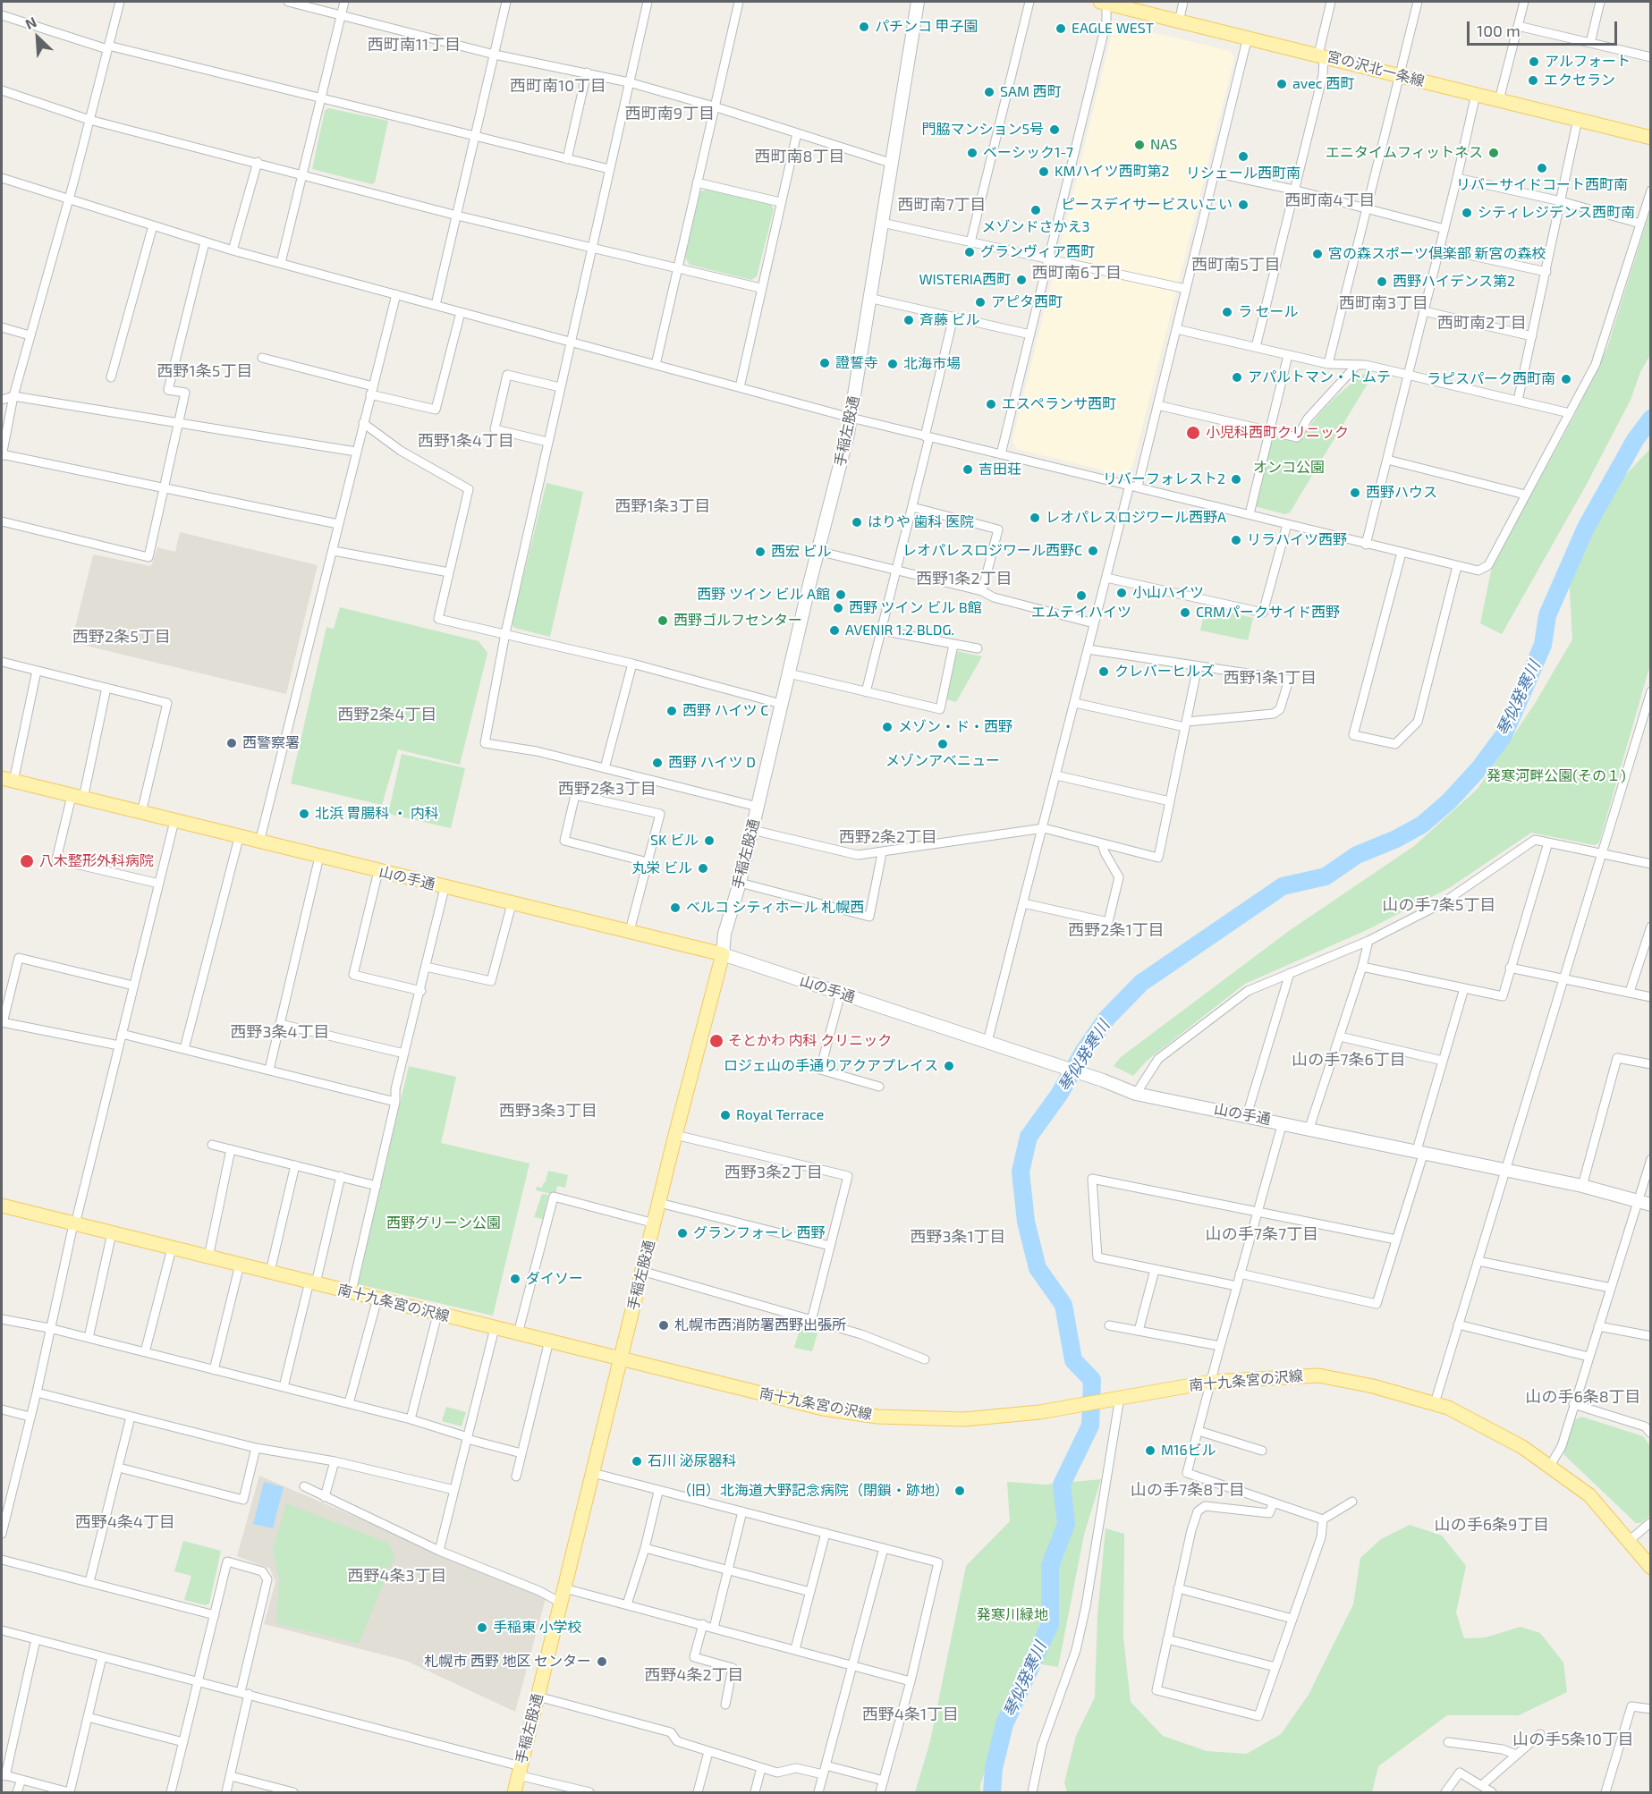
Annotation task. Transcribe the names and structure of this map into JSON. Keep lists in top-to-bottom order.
{
  "streets": {
    "main road": [
      "宮の沢北一条線",
      "手稲左股通",
      "山の手通",
      "南十九条宮の沢線"
    ]
  },
  "crossings": [
    ["手稲左股通", "山の手通"],
    ["手稲左股通", "南十九条宮の沢線"]
  ],
  "districts": [
    "西町南11丁目",
    "西町南10丁目",
    "西町南9丁目",
    "西町南8丁目",
    "西町南4丁目",
    "西町南7丁目",
    "西町南5丁目",
    "西町南6丁目",
    "西町南3丁目",
    "西町南2丁目",
    "西野1条5丁目",
    "西野1条4丁目",
    "西野1条3丁目",
    "西野1条2丁目",
    "西野2条5丁目",
    "西野1条1丁目",
    "西野2条4丁目",
    "西野2条3丁目",
    "西野2条2丁目",
    "山の手7条5丁目",
    "西野2条1丁目",
    "西野3条4丁目",
    "山の手7条6丁目",
    "西野3条3丁目",
    "西野3条2丁目",
    "山の手7条7丁目",
    "西野3条1丁目",
    "山の手6条8丁目",
    "山の手7条8丁目",
    "西野4条4丁目",
    "山の手6条9丁目",
    "西野4条3丁目",
    "西野4条2丁目",
    "西野4条1丁目",
    "山の手5条10丁目"
  ],
  "water": ["琴似発寒川"],
  "parks": [
    "オンコ公園",
    "発寒河畔公園(その１)",
    "西野グリーン公園",
    "発寒川緑地"
  ],
  "places": [
    "パチンコ 甲子園",
    "EAGLE WEST",
    "アルフォート",
    "エクセラン",
    "avec 西町",
    "SAM 西町",
    "門脇マンション5号",
    "NAS",
    "ベーシック1-7",
    "エニタイムフィットネス",
    "リシェール西町南",
    "リバーサイドコート西町南",
    "KMハイツ西町第2",
    "ピースデイサービスいこい",
    "メゾンドさかえ3",
    "シティレジデンス西町南",
    "グランヴィア西町",
    "宮の森スポーツ倶楽部 新宮の森校",
    "WISTERIA西町",
    "西野ハイデンス第2",
    "アピタ西町",
    "ラ セール",
    "斉藤 ビル",
    "證誓寺",
    "北海市場",
    "アパルトマン・トムテ",
    "ラピスパーク西町南",
    "エスペランサ西町",
    "小児科西町クリニック",
    "吉田荘",
    "リバーフォレスト2",
    "西野ハウス",
    "レオパレスロジワール西野A",
    "はりや 歯科 医院",
    "リラハイツ西野",
    "レオパレスロジワール西野C",
    "西宏 ビル",
    "小山ハイツ",
    "西野 ツイン ビル A館",
    "エムテイハイツ",
    "西野 ツイン ビル B館",
    "CRMパークサイド西野",
    "西野ゴルフセンター",
    "AVENIR 1.2 BLDG.",
    "クレバーヒルズ",
    "西野 ハイツ C",
    "メゾン・ド・西野",
    "西警察署",
    "メゾンアベニュー",
    "西野 ハイツ D",
    "北浜 胃腸科 ・ 内科",
    "SK ビル",
    "八木整形外科病院",
    "丸栄 ビル",
    "ベルコ シティホール 札幌西",
    "そとかわ 内科 クリニック",
    "ロジェ山の手通りアクアプレイス",
    "Royal Terrace",
    "グランフォーレ 西野",
    "ダイソー",
    "札幌市西消防署西野出張所",
    "M16ビル",
    "石川 泌尿器科",
    "（旧）北海道大野記念病院（閉鎖・跡地）",
    "手稲東 小学校",
    "札幌市 西野 地区 センター"
  ],
  "scale_bar": "100 m",
  "north": "top left"
}
